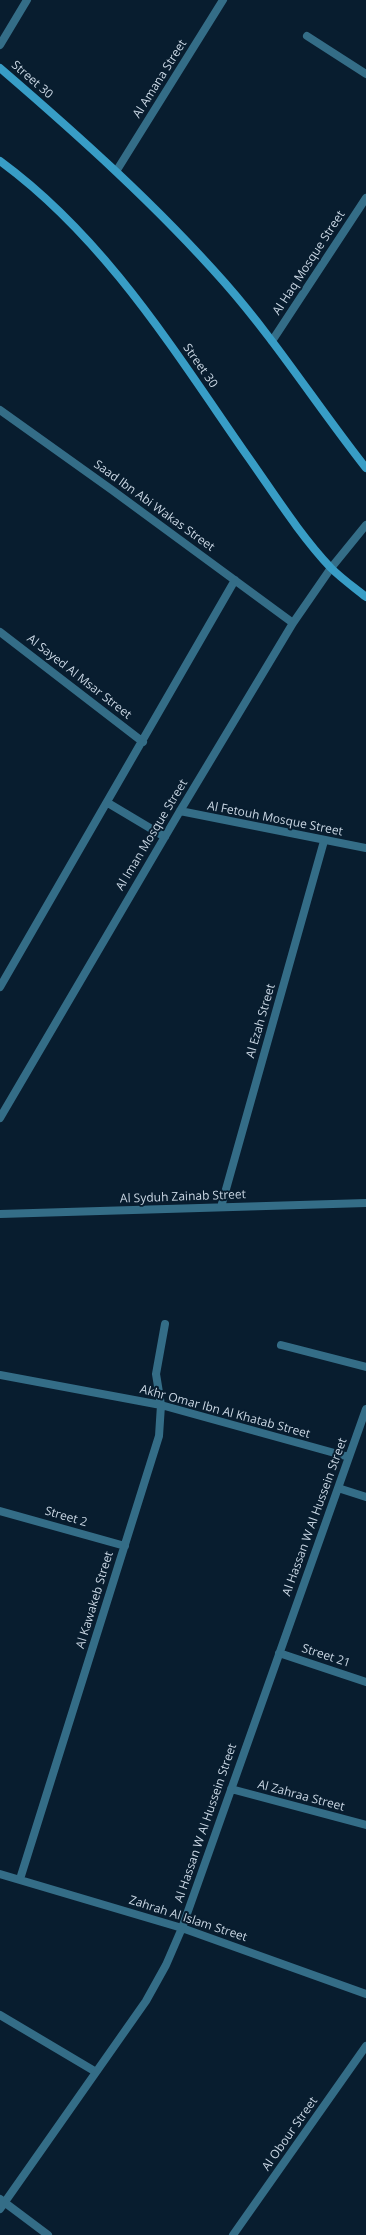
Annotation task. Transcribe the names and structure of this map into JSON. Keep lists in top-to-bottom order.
{
  "streets": {
    "street": [
      "Al Amana Street",
      "Street 30",
      "Al Haq Mosque Street",
      "Saad Ibn Abi Wakas Street",
      "Al Sayed Al Msar Street",
      "Al Fetouh Mosque Street",
      "Al Iman Mosque Street",
      "Al Ezah Street",
      "Al Syduh Zainab Street",
      "Akhr Omar Ibn Al Khatab Street",
      "Street 2",
      "Al Hassan W Al Hussein Street",
      "Al Kawakeb Street",
      "Street 21",
      "Al Zahraa Street",
      "Zahrah Al Islam Street",
      "Al Obour Street"
    ]
  },
  "crossings": [
    ["Al Amana Street", "Street 30"],
    ["Street 30", "Al Haq Mosque Street"],
    ["Street 30", "Al Iman Mosque Street"],
    ["Saad Ibn Abi Wakas Street", "Al Iman Mosque Street"],
    ["Al Fetouh Mosque Street", "Al Iman Mosque Street"],
    ["Al Fetouh Mosque Street", "Al Ezah Street"],
    ["Al Ezah Street", "Al Syduh Zainab Street"],
    ["Akhr Omar Ibn Al Khatab Street", "Al Hassan W Al Hussein Street"],
    ["Akhr Omar Ibn Al Khatab Street", "Al Kawakeb Street"],
    ["Street 2", "Al Kawakeb Street"],
    ["Al Hassan W Al Hussein Street", "Street 21"],
    ["Al Hassan W Al Hussein Street", "Al Zahraa Street"],
    ["Al Hassan W Al Hussein Street", "Zahrah Al Islam Street"],
    ["Al Kawakeb Street", "Zahrah Al Islam Street"]
  ]
}
